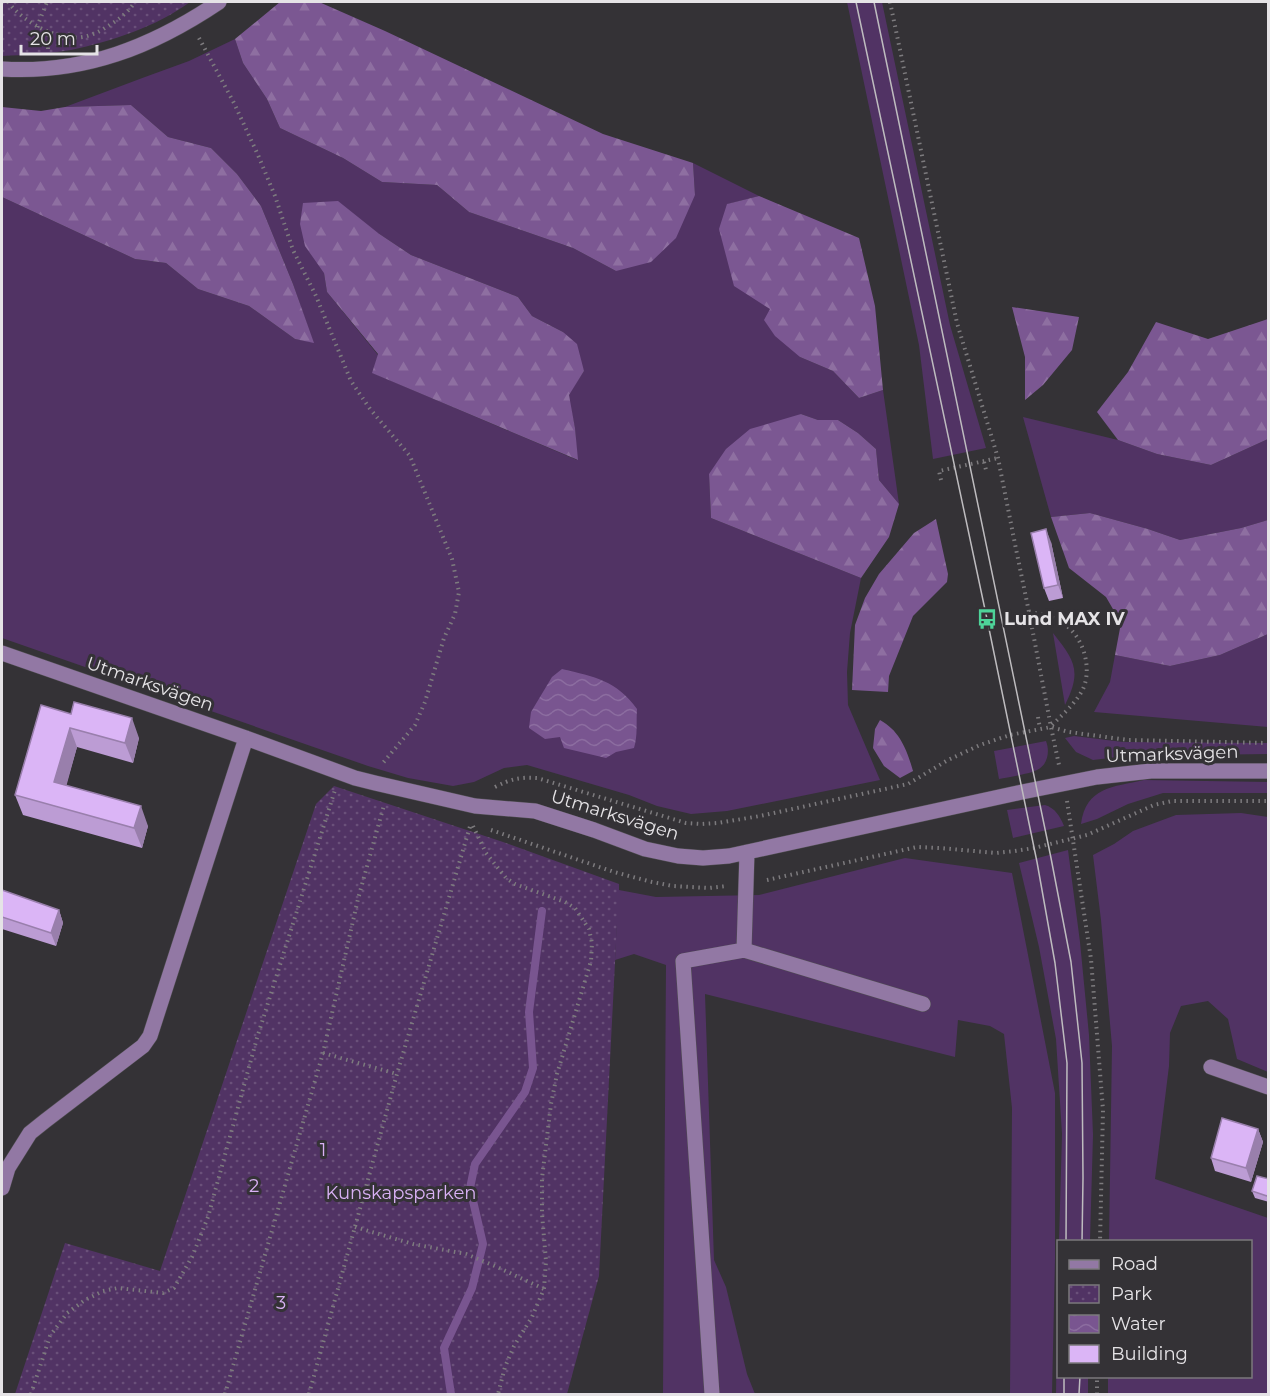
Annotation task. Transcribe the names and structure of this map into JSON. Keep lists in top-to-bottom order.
{
  "streets": {
    "street": ["Utmarksvägen"]
  },
  "parks": [
    "1",
    "2",
    "Kunskapsparken",
    "3"
  ],
  "places": {
    "bus stop": ["Lund MAX IV"]
  },
  "legend": [
    "Road",
    "Park",
    "Water",
    "Building"
  ],
  "scale_bar": "20 m"
}
